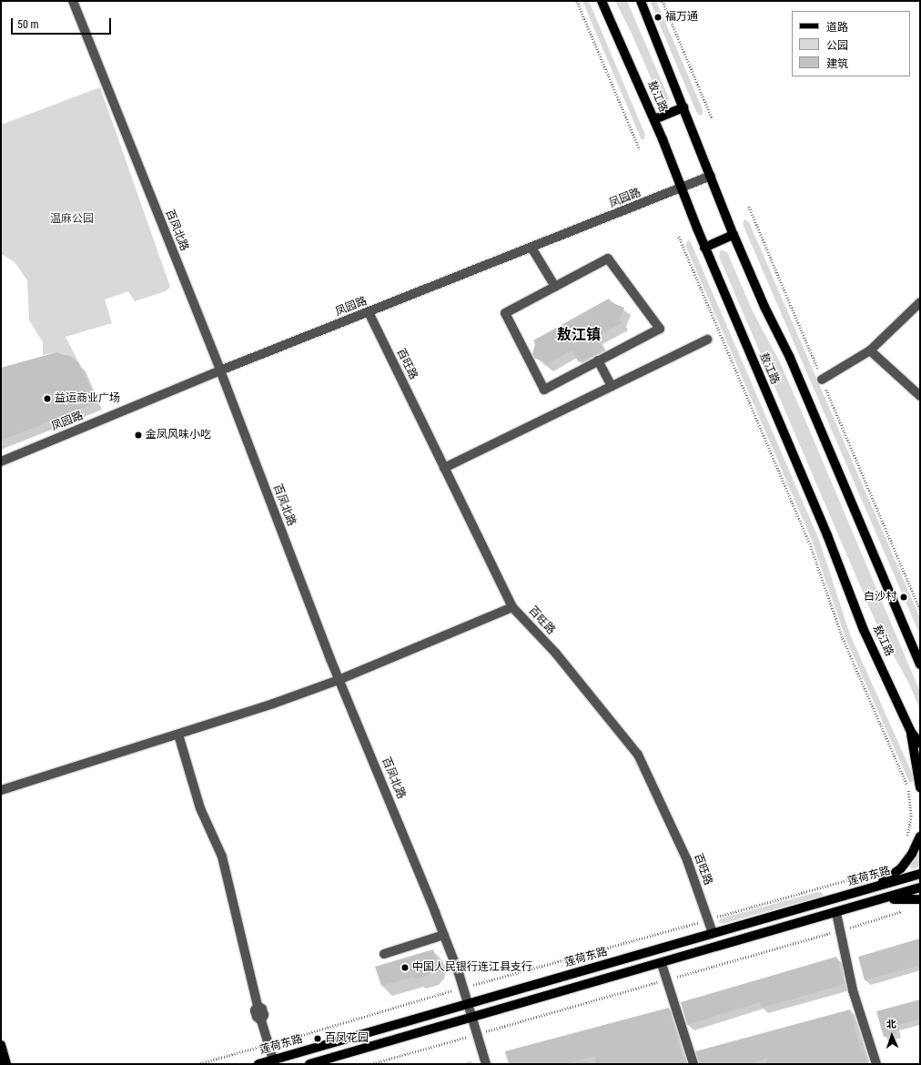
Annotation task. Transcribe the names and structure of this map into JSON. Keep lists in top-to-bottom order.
{
  "streets": {
    "main road": ["敖江路", "莲荷东路"],
    "street": ["凤园路", "百凤北路", "百旺路"]
  },
  "crossings": [
    ["敖江路", "凤园路"],
    ["凤园路", "百凤北路"],
    ["凤园路", "百旺路"],
    ["百凤北路", "莲荷东路"],
    ["百旺路", "莲荷东路"]
  ],
  "districts": ["敖江镇"],
  "parks": ["温麻公园"],
  "places": [
    "福万通",
    "益运商业广场",
    "金凤风味小吃",
    "白沙村",
    "中国人民银行连江县支行",
    "百凤花园"
  ],
  "legend": ["道路", "公园", "建筑"],
  "scale_bar": "50 m",
  "north": "top"
}
